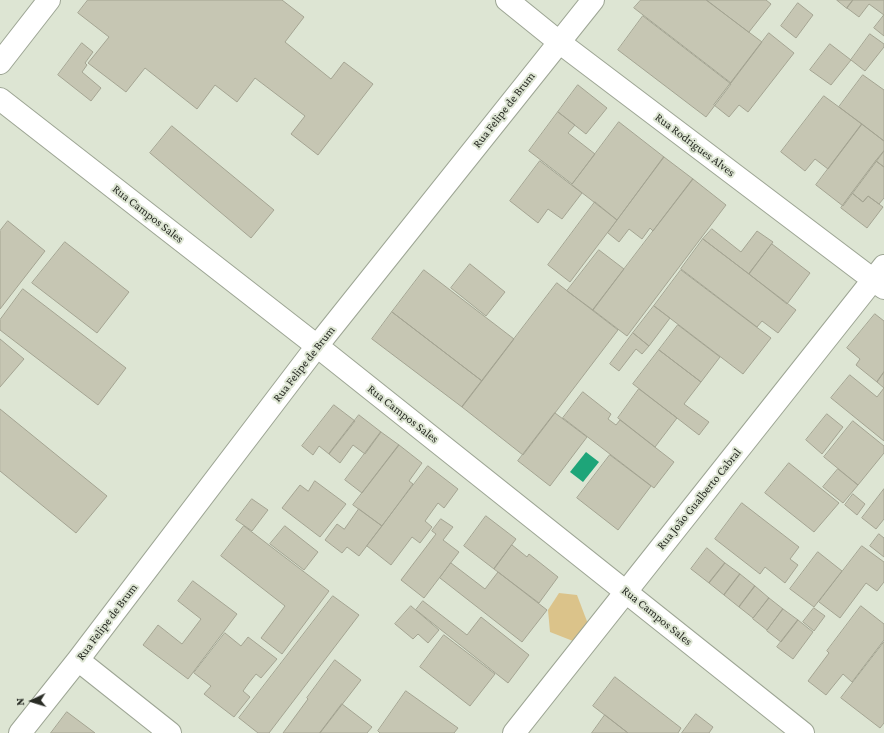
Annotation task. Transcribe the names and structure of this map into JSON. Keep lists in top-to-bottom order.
{
  "streets": {
    "street": [
      "Rua Felipe de Brum",
      "Rua Rodrigues Alves",
      "Rua Campos Sales",
      "Rua João Gualberto Cabral"
    ]
  },
  "crossings": [
    ["Rua Felipe de Brum", "Rua Rodrigues Alves"],
    ["Rua Felipe de Brum", "Rua Campos Sales"],
    ["Rua Rodrigues Alves", "Rua João Gualberto Cabral"],
    ["Rua Campos Sales", "Rua João Gualberto Cabral"]
  ],
  "north": "left"
}
